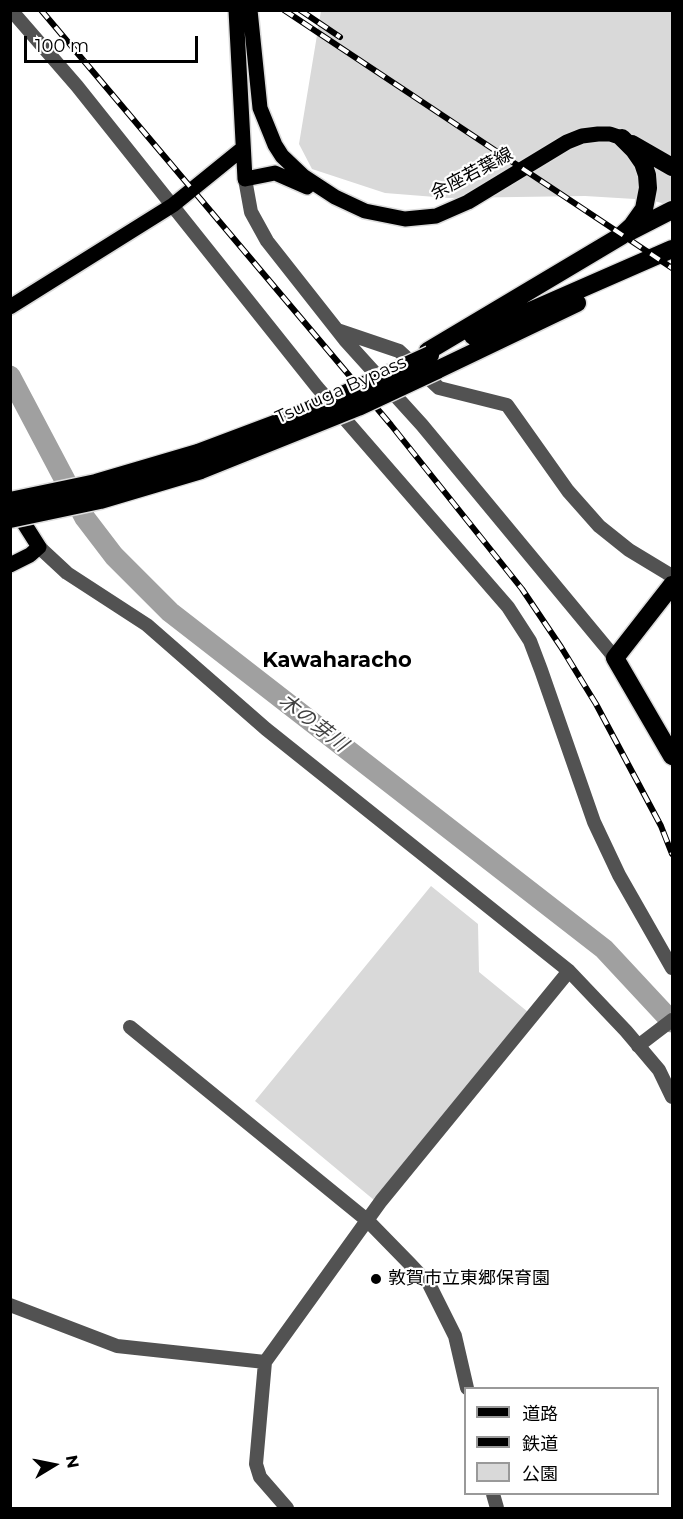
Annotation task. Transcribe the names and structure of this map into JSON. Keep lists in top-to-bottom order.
{
  "streets": {
    "highway": ["Tsuruga Bypass"],
    "main road": ["余座若葉線"]
  },
  "districts": ["Kawaharacho"],
  "water": ["木の芽川"],
  "places": ["敦賀市立東郷保育園"],
  "legend": ["道路", "鉄道", "公園"],
  "scale_bar": "100 m",
  "north": "right"
}
